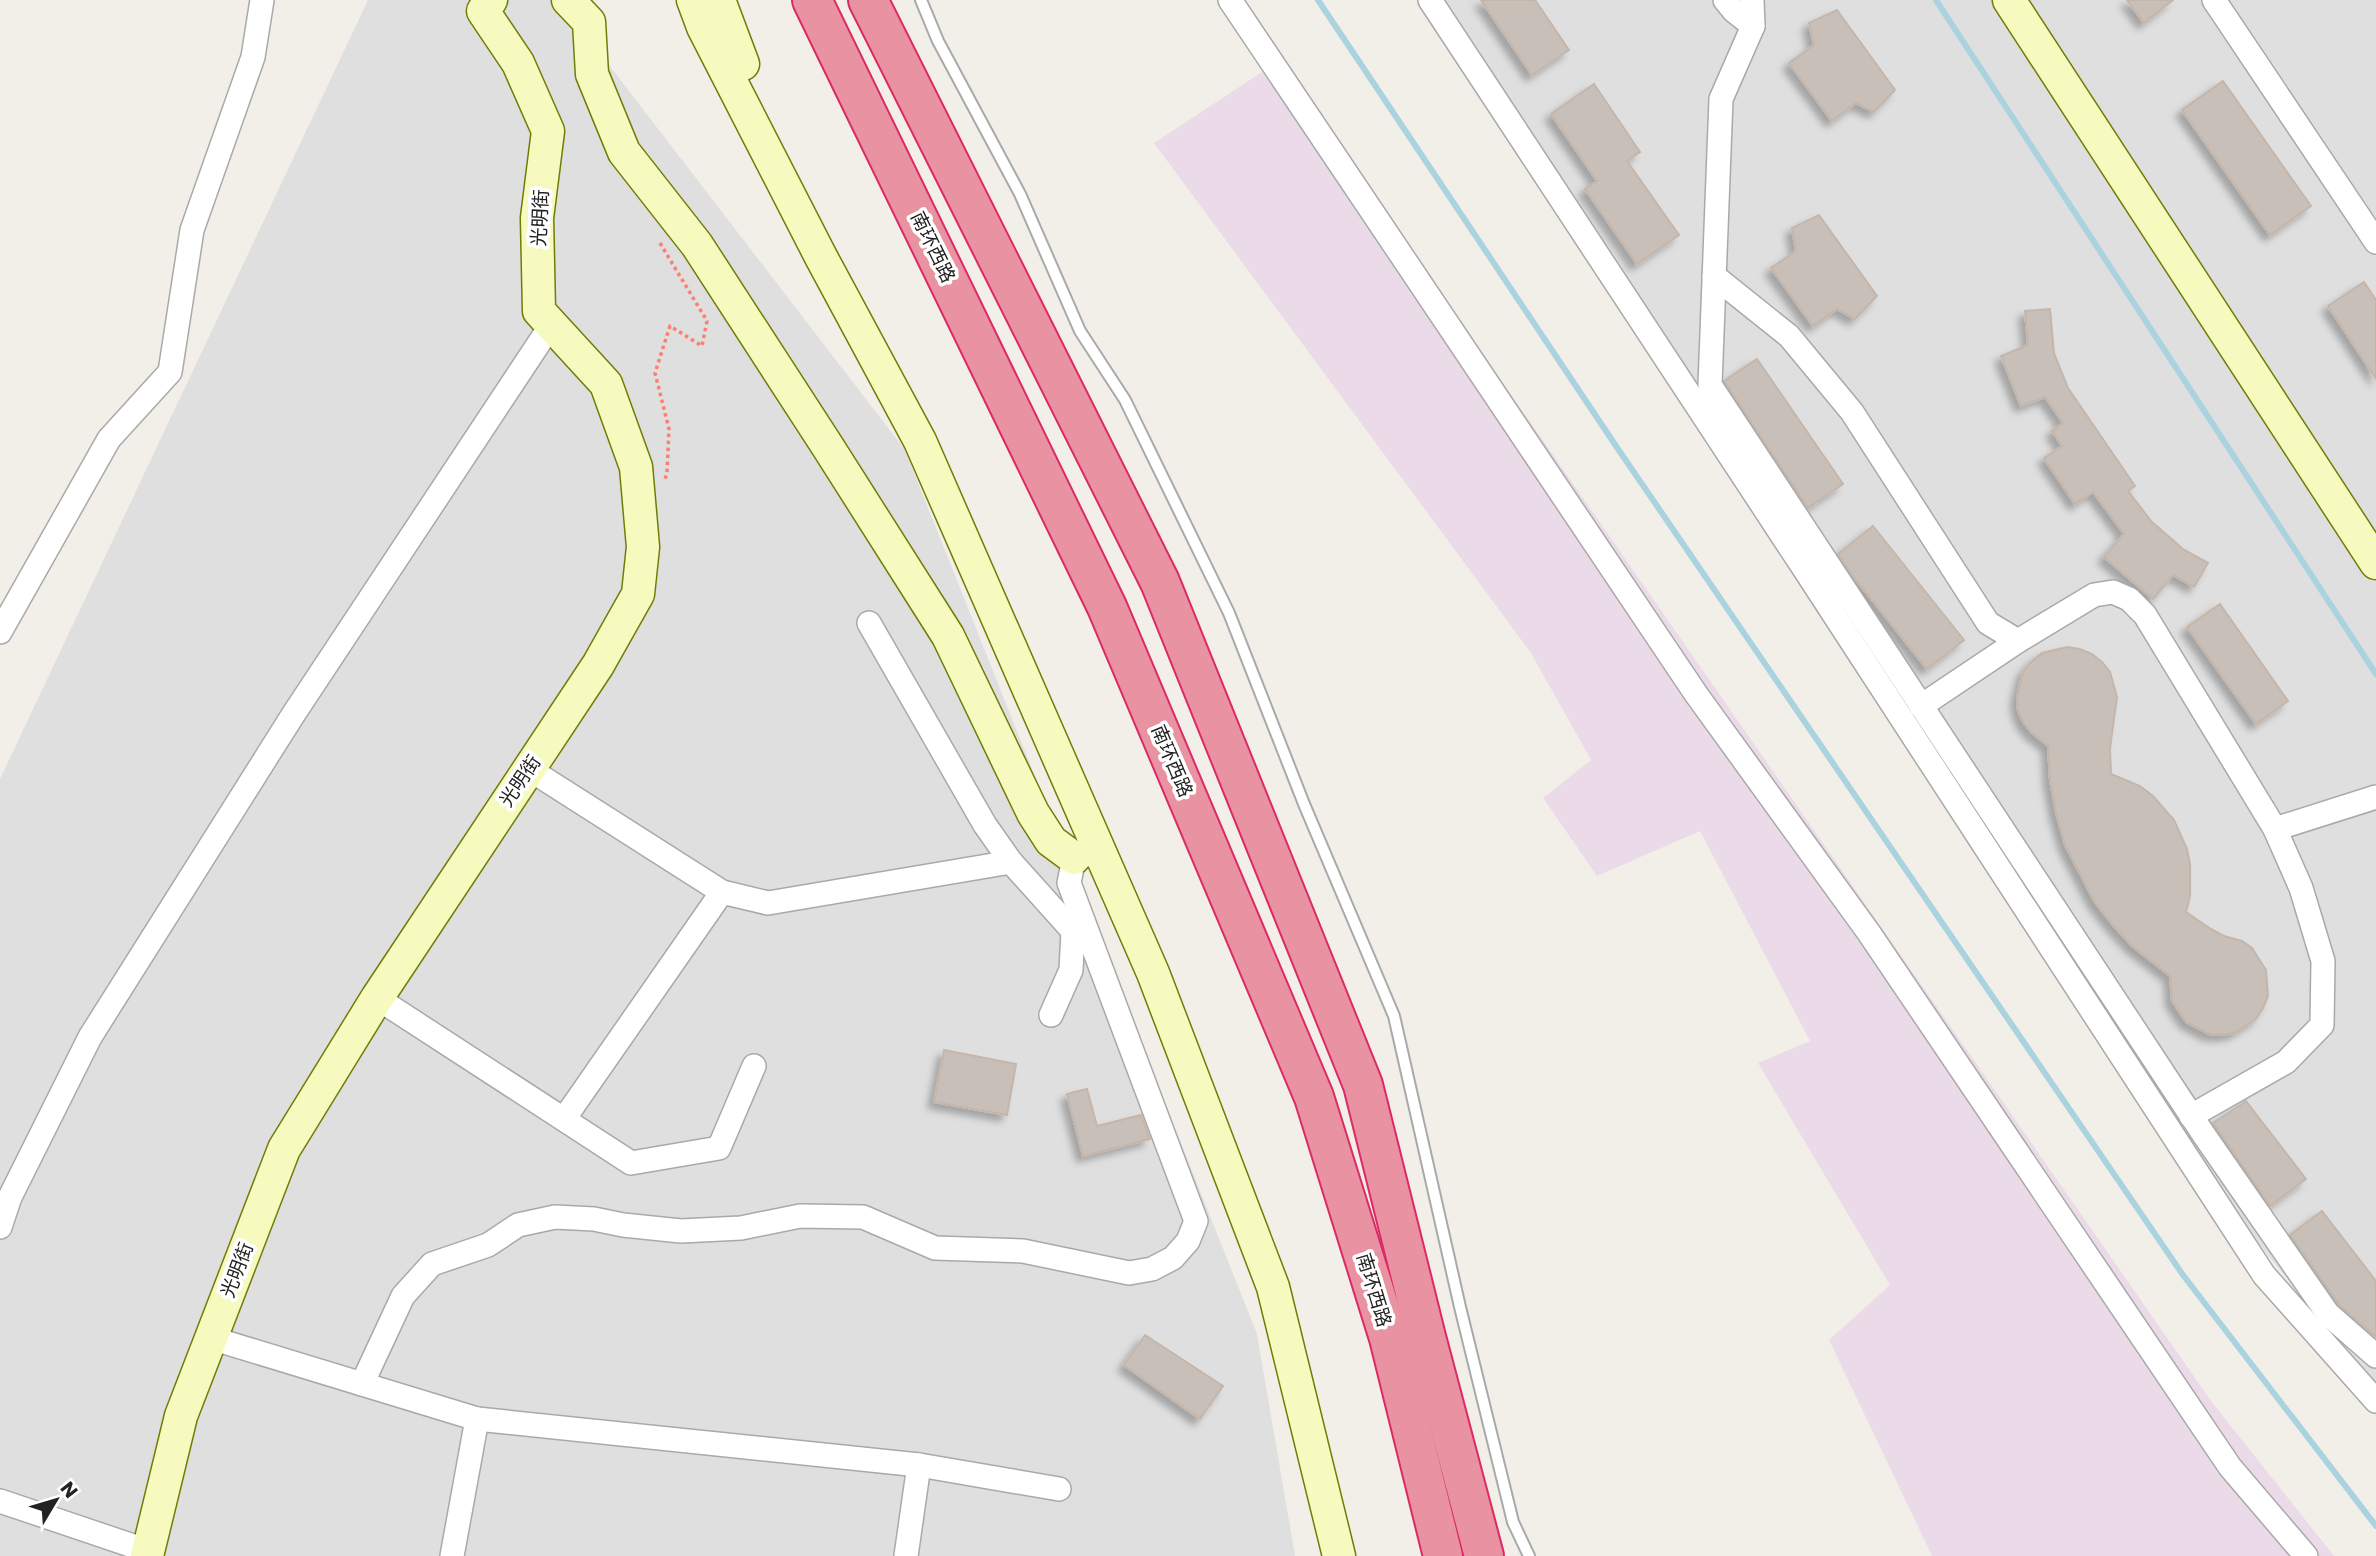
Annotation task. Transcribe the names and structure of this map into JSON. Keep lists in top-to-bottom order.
{
  "streets": {
    "highway": ["南环西路"],
    "street": ["光明街"]
  },
  "north": "top right"
}
